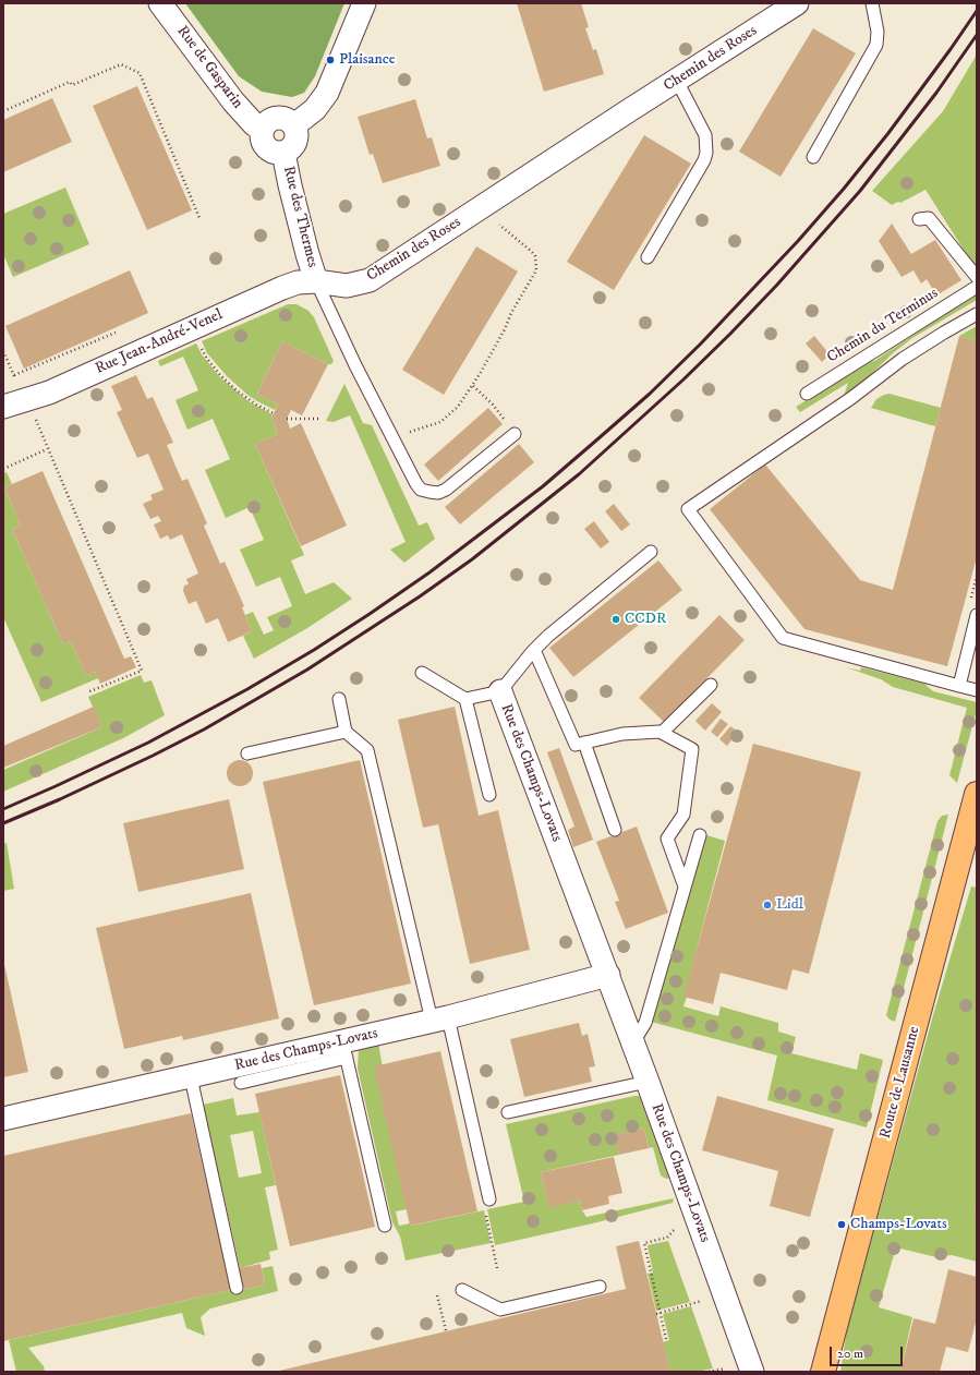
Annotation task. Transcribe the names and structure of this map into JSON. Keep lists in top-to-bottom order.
{
  "streets": {
    "main road": ["Route de Lausanne"],
    "street": [
      "Chemin des Roses",
      "Rue de Gasparin",
      "Rue des Thermes",
      "Rue Jean-André-Venel",
      "Rue des Champs-Lovats"
    ],
    "lane": ["Chemin du Terminus"]
  },
  "crossings": [
    ["Chemin des Roses", "Rue des Thermes"],
    ["Chemin des Roses", "Rue Jean-André-Venel"],
    ["Rue de Gasparin", "Rue des Thermes"],
    ["Rue des Thermes", "Rue Jean-André-Venel"]
  ],
  "places": [
    "Plaisance",
    "CCDR",
    "Lidl",
    "Champs-Lovats"
  ],
  "scale_bar": "20 m"
}
